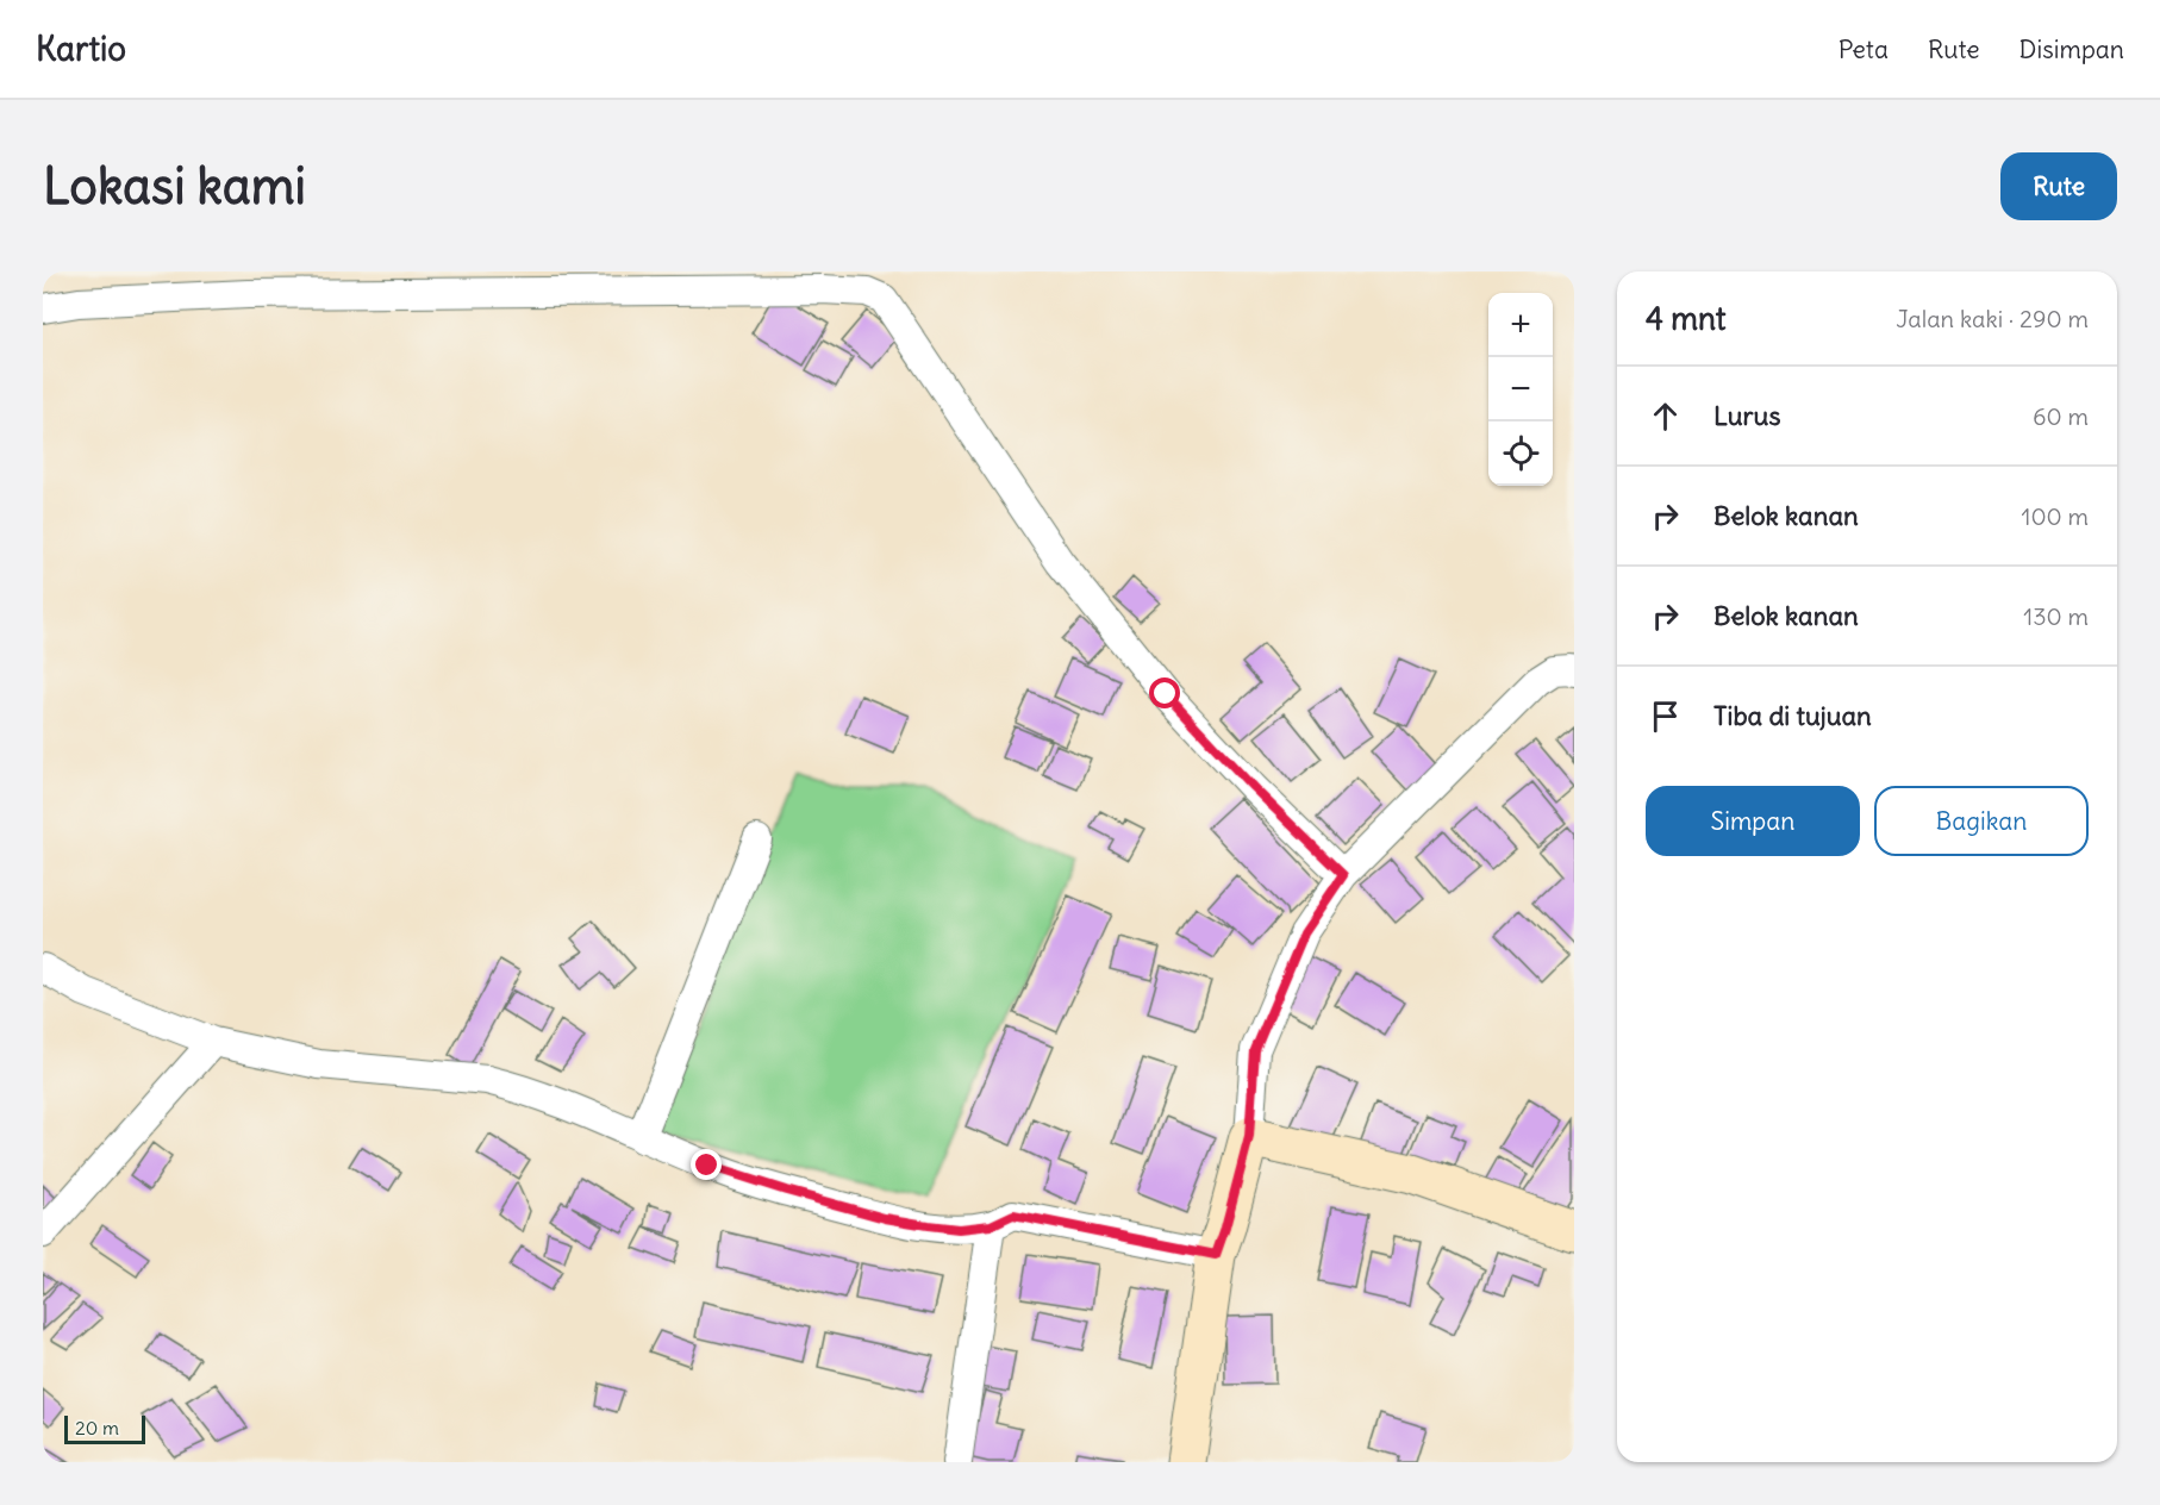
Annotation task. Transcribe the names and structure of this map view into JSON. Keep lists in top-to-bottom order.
{
  "scale_bar": "20 m",
  "page": {
    "header": "Kartio",
    "nav": ["Peta", "Rute", "Disimpan"],
    "buttons": [
      "Rute",
      ["Simpan", "Bagikan"]
    ],
    "title": "Lokasi kami",
    "heading": ["4 mnt", "Jalan kaki · 290 m"],
    "map_buttons": ["+", "−"],
    "list": [
      ["Lurus", "60 m"],
      ["Belok kanan", "100 m"],
      ["Belok kanan", "130 m"],
      "Tiba di tujuan"
    ],
    "scale": "20 m"
  }
}
